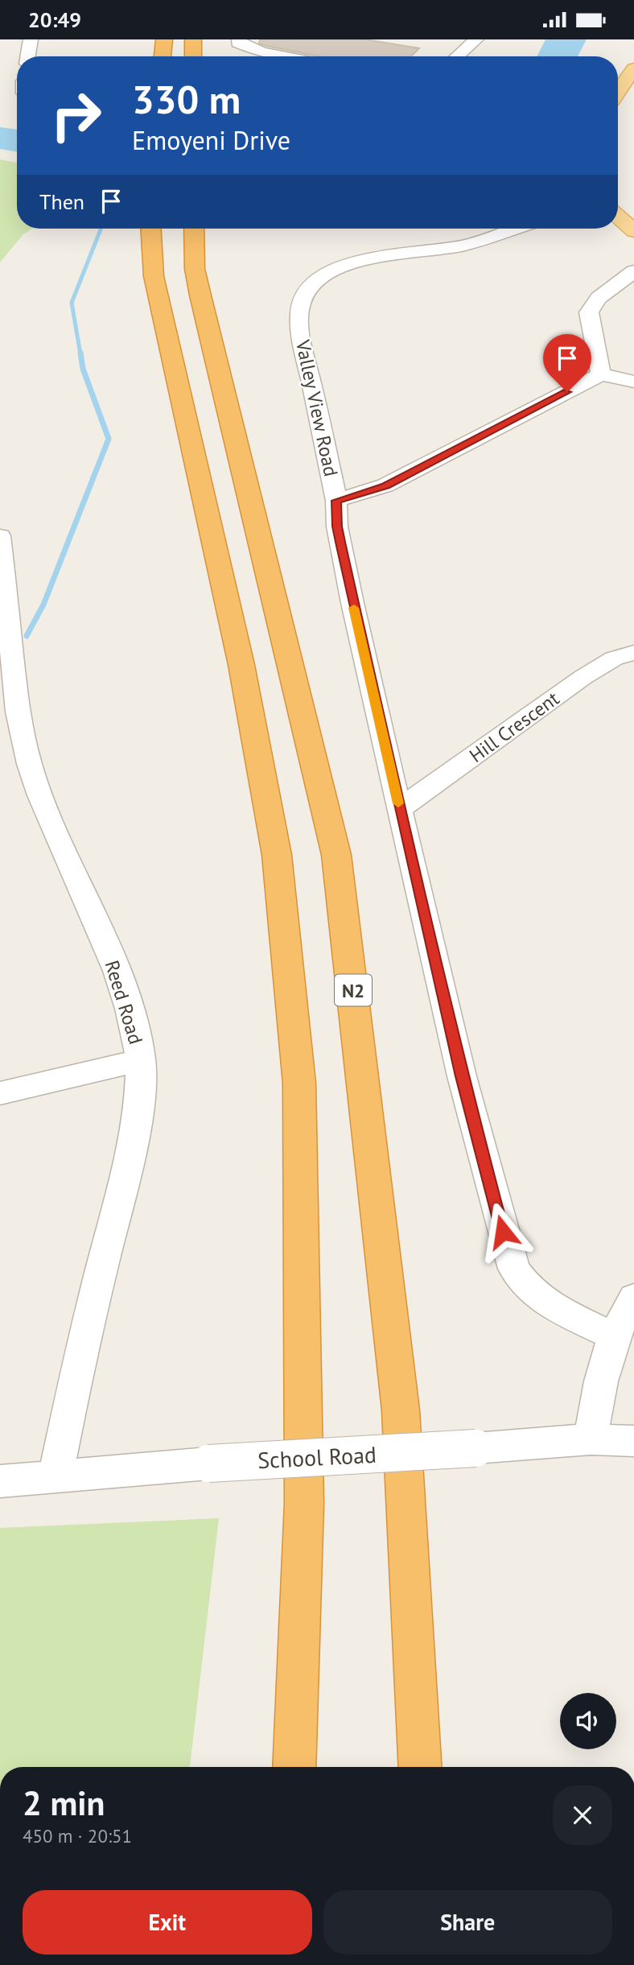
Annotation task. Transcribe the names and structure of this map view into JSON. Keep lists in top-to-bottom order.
{
  "streets": {
    "highway": ["N2"],
    "street": [
      "Valley View Road",
      "Hill Crescent",
      "Reed Road",
      "School Road"
    ]
  },
  "crossings": [
    ["Valley View Road", "Hill Crescent"],
    ["Reed Road", "School Road"]
  ],
  "page": {
    "status": "20:49",
    "turn": ["330 m", "Emoyeni Drive"],
    "then": "Then",
    "heading": ["2 min", "450 m · 20:51"],
    "buttons": ["Exit", "Share"]
  }
}
